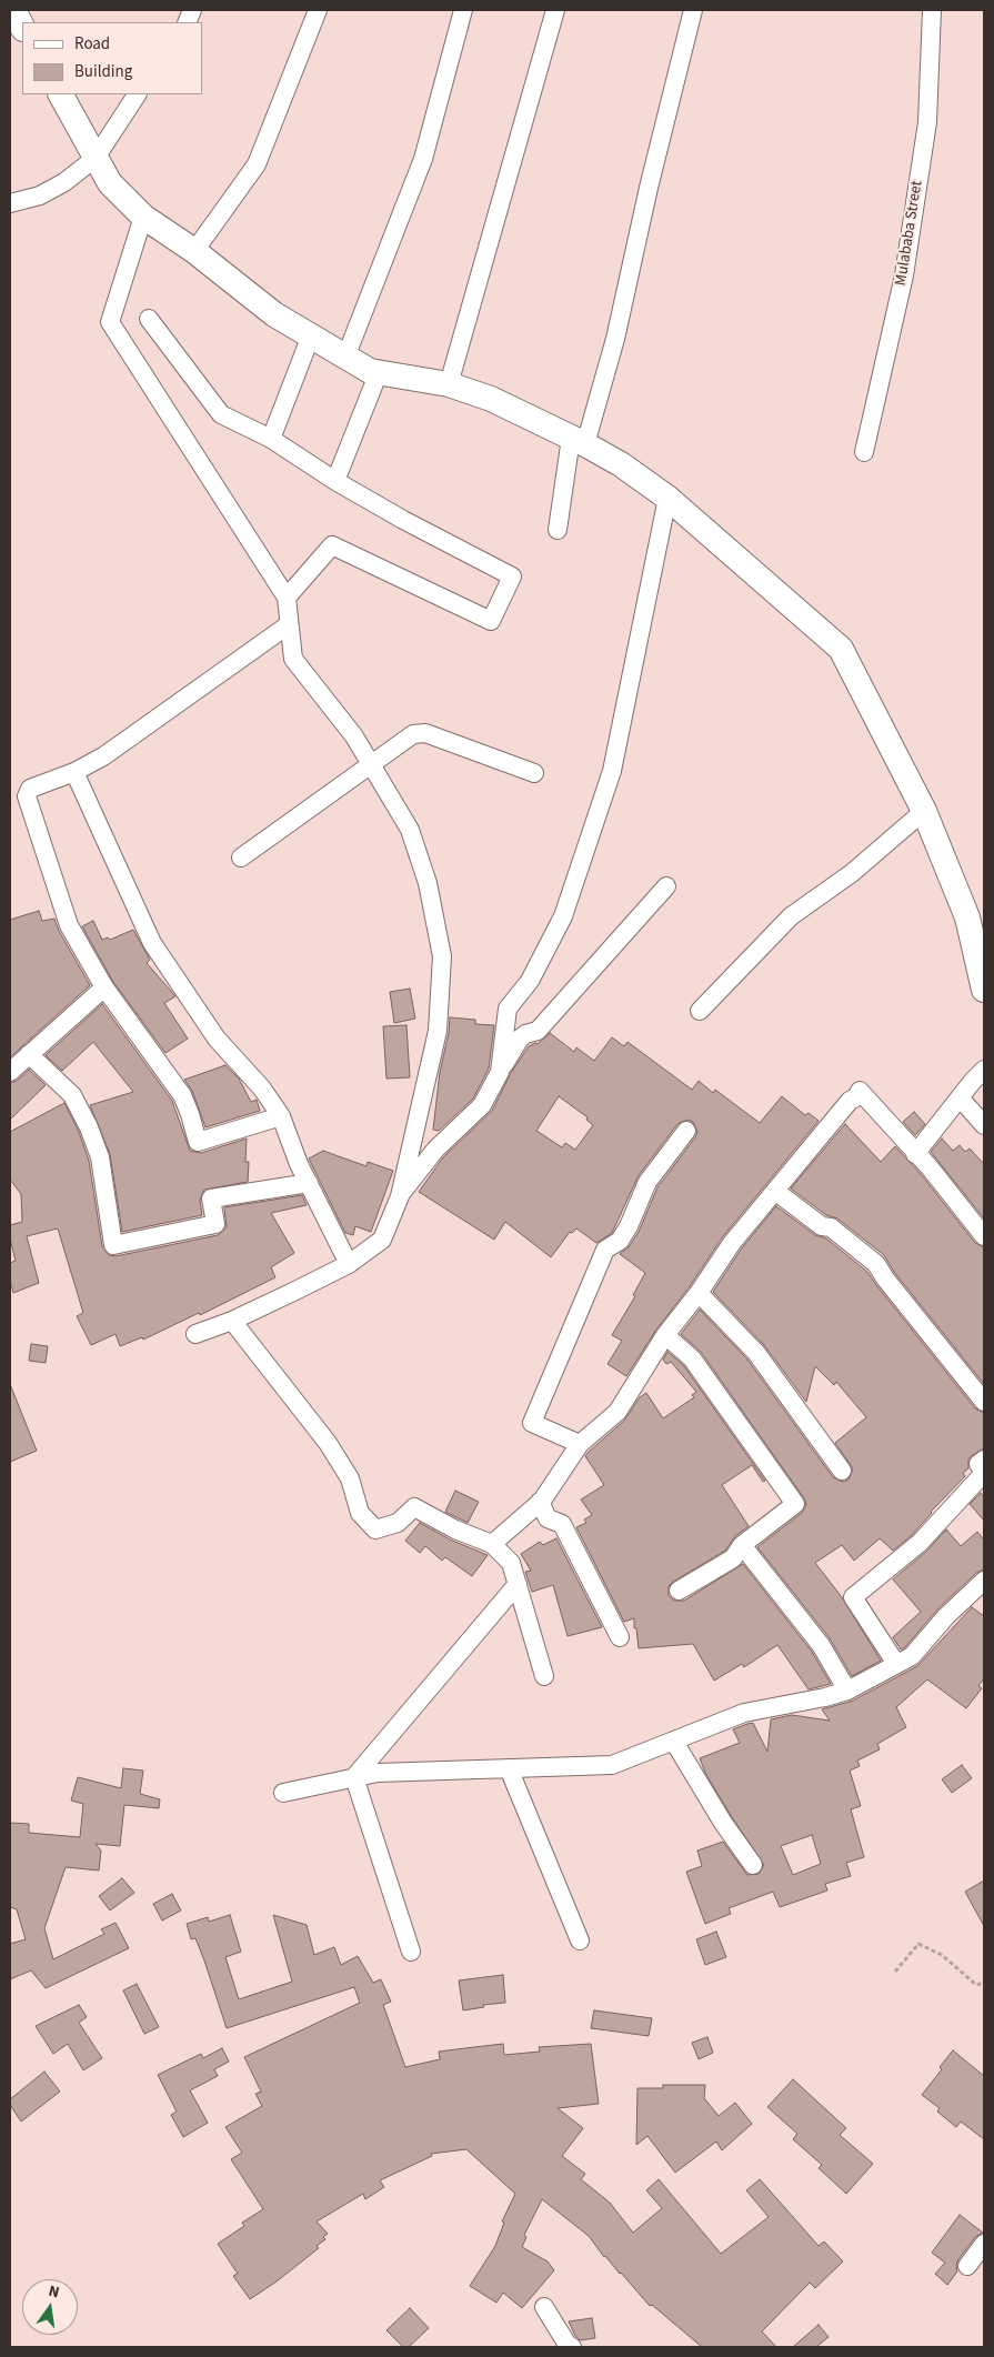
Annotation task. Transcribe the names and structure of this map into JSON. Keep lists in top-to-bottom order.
{
  "streets": {
    "street": ["Mulababa Street"]
  },
  "legend": ["Road", "Building"],
  "north": "top"
}
